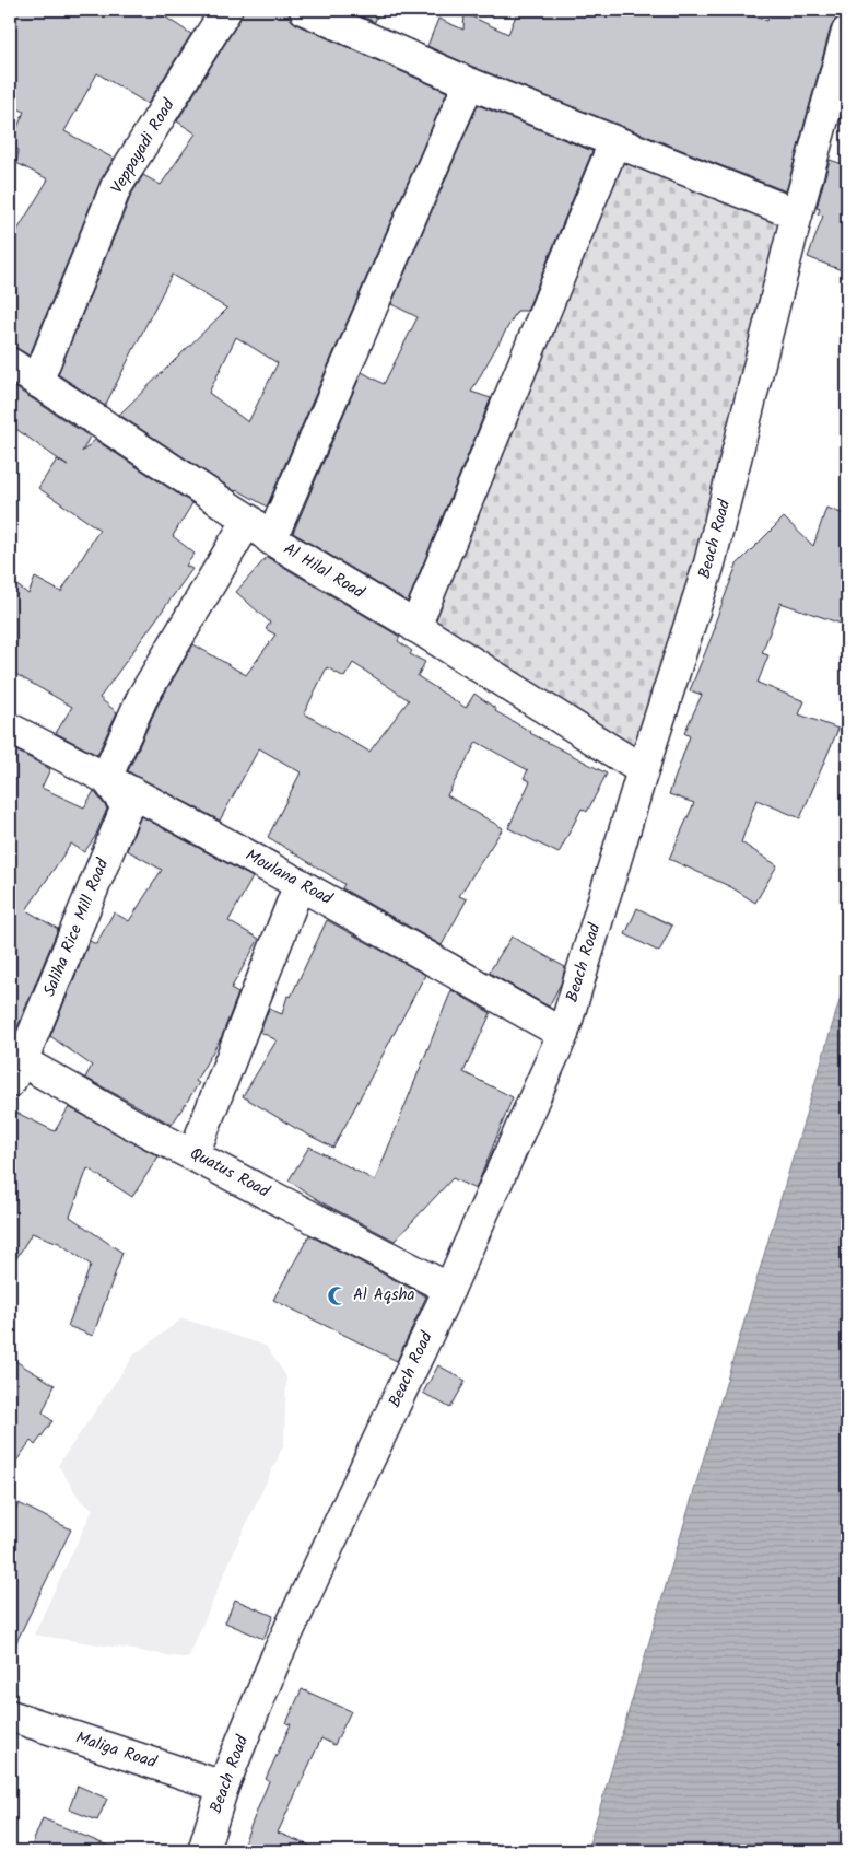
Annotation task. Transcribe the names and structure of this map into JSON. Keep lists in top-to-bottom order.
{
  "streets": {
    "street": [
      "Veppayadi Road",
      "Beach Road",
      "Al Hilal Road",
      "Moulana Road",
      "Saliha Rice Mill Road",
      "Quatus Road",
      "Maliga Road"
    ]
  },
  "crossings": [
    ["Veppayadi Road", "Al Hilal Road"],
    ["Beach Road", "Al Hilal Road"],
    ["Beach Road", "Moulana Road"],
    ["Beach Road", "Quatus Road"],
    ["Beach Road", "Maliga Road"],
    ["Moulana Road", "Saliha Rice Mill Road"],
    ["Saliha Rice Mill Road", "Quatus Road"]
  ],
  "places": {
    "mosque": ["Al Aqsha"]
  }
}
